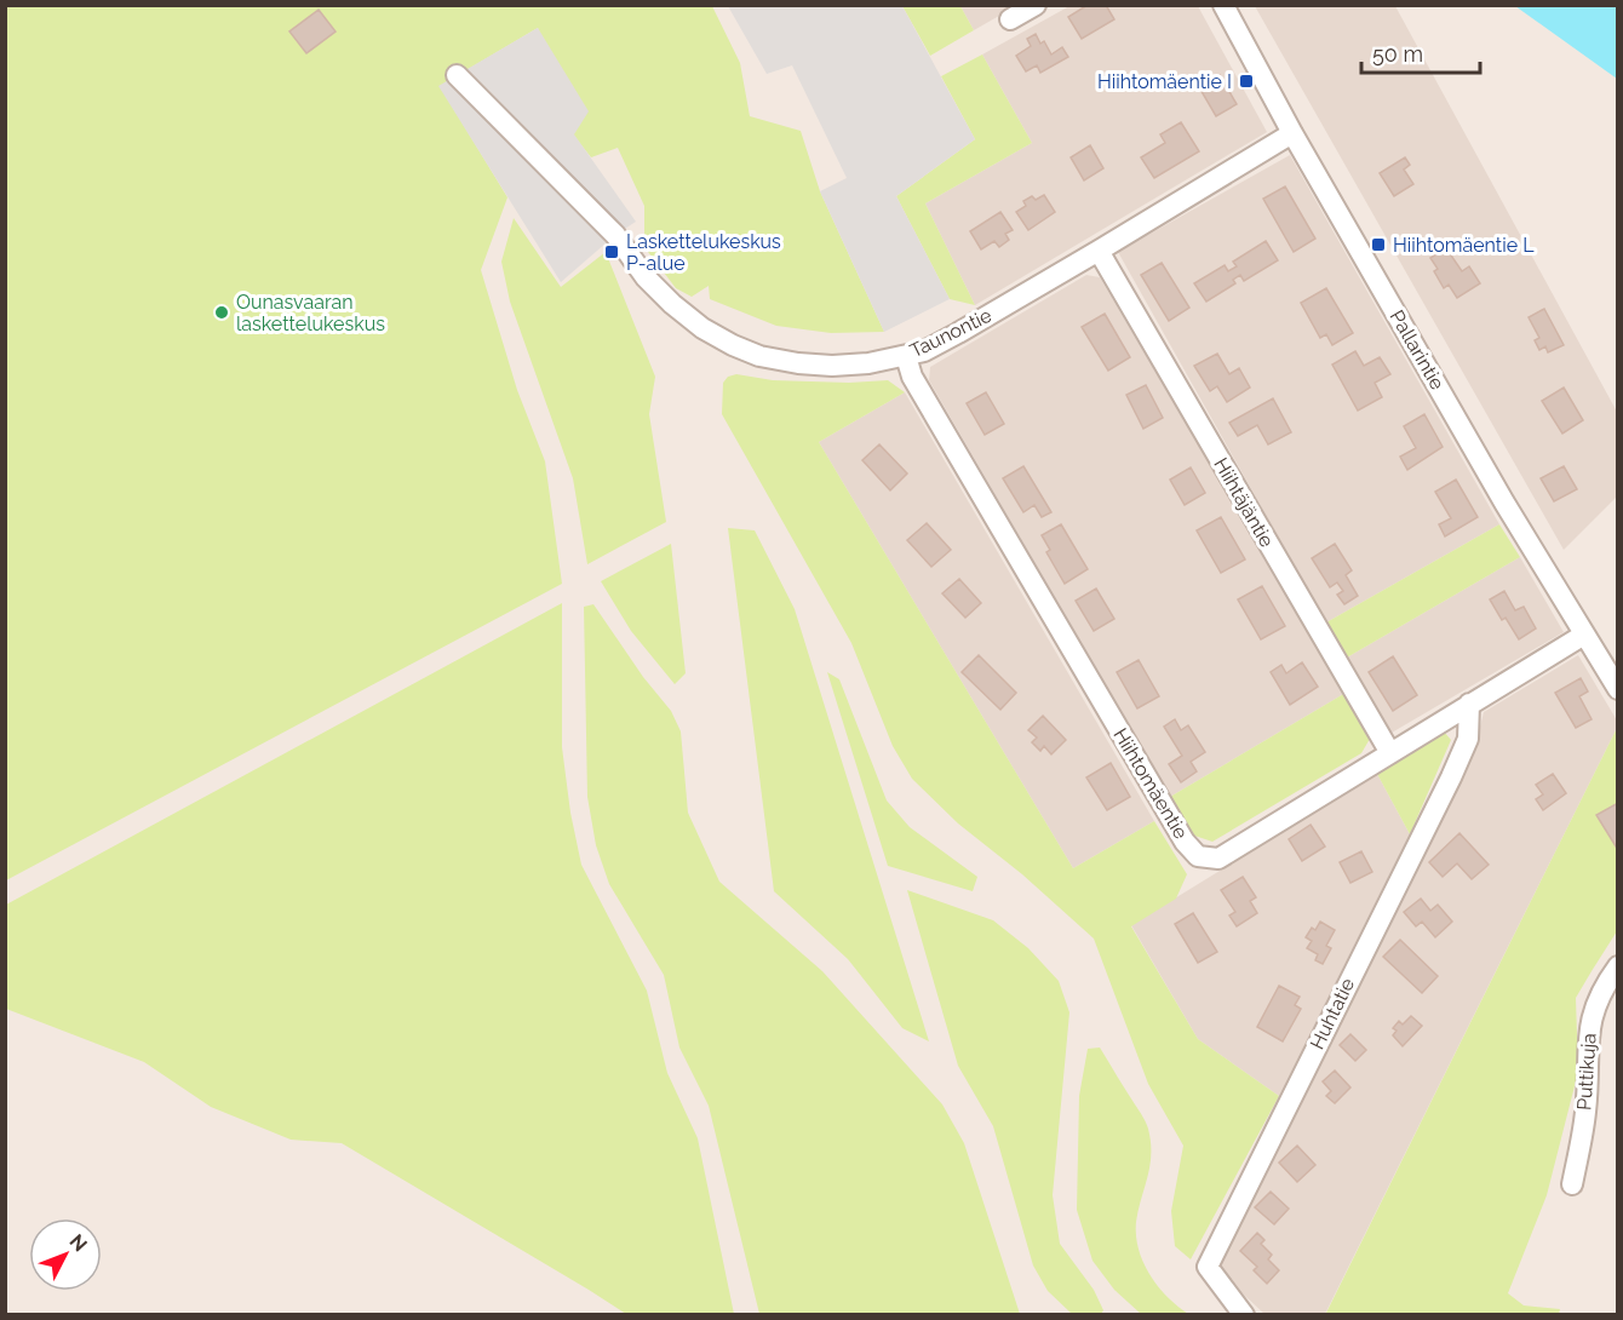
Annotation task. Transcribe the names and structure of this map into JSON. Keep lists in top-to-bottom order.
{
  "streets": {
    "street": [
      "Taunontie",
      "Pallarintie",
      "Hiihtäjäntie",
      "Hiihtomäentie",
      "Huhtatie",
      "Puttikuja"
    ]
  },
  "crossings": [
    ["Taunontie", "Pallarintie"],
    ["Taunontie", "Hiihtäjäntie"],
    ["Taunontie", "Hiihtomäentie"],
    ["Pallarintie", "Hiihtomäentie"],
    ["Hiihtäjäntie", "Hiihtomäentie"],
    ["Hiihtomäentie", "Huhtatie"]
  ],
  "places": {
    "transit": ["Hiihtomäentie I", "Hiihtomäentie L", "Laskettelukeskus P-alue"],
    "other": ["Ounasvaaran laskettelukeskus"]
  },
  "scale_bar": "50 m",
  "north": "top right"
}
